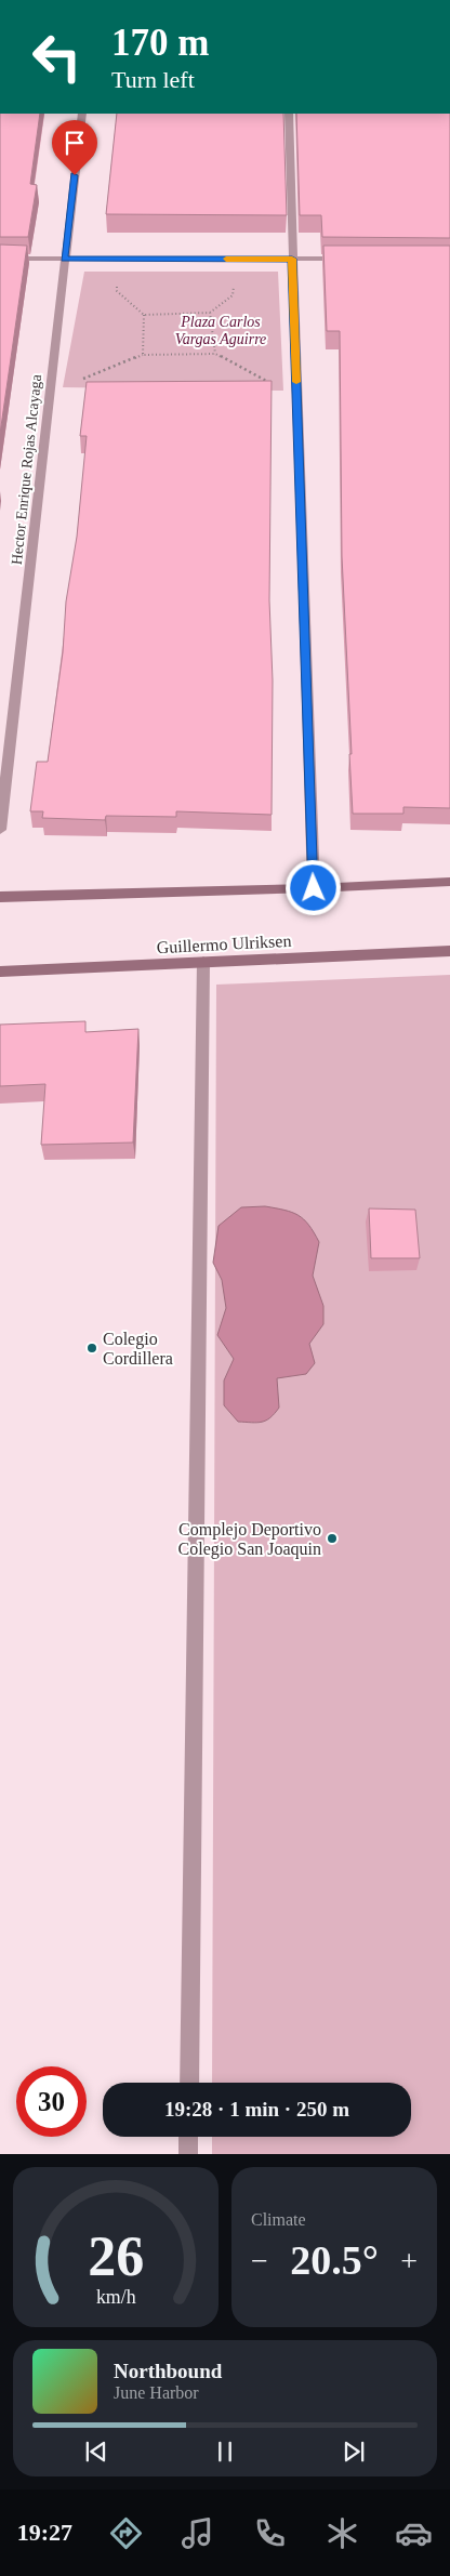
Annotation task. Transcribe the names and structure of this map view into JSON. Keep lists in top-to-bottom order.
{
  "streets": {
    "main road": ["Guillermo Ulriksen"],
    "street": ["Hector Enrique Rojas Alcayaga"]
  },
  "parks": ["Plaza Carlos Vargas Aguirre"],
  "places": ["Colegio Cordillera", "Complejo Deportivo Colegio San Joaquin"],
  "page": {
    "turn": ["170 m", "Turn left"],
    "limit": "30",
    "trip": "19:28 · 1 min · 250 m",
    "tile": "Climate",
    "heat": ["−", "20.5°", "+"],
    "song": ["Northbound", "June Harbor"],
    "tabs": "19:27",
    "gauge": ["26", "km/h"]
  }
}
